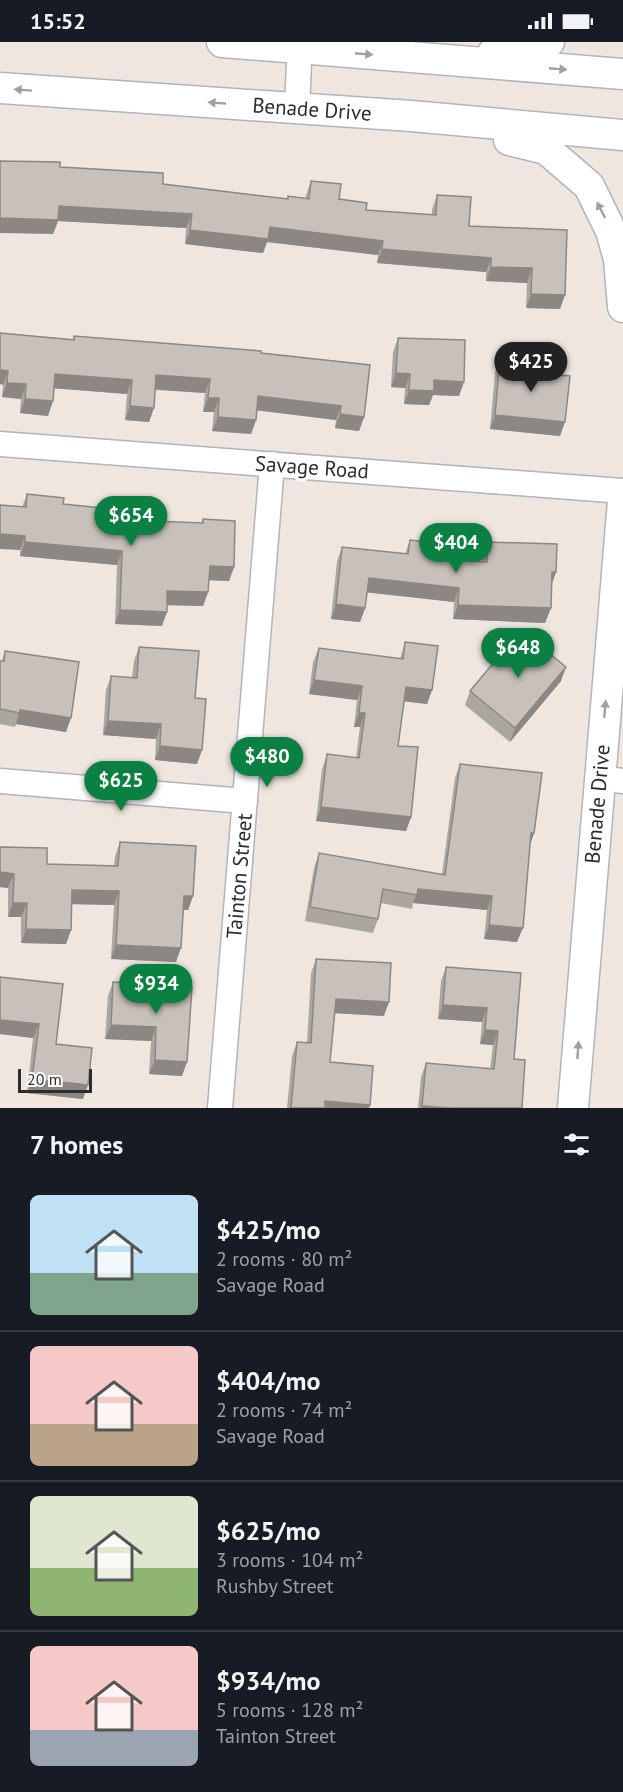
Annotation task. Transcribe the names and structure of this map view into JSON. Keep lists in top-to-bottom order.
{
  "streets": {
    "street": ["Benade Drive", "Savage Road", "Tainton Street"]
  },
  "crossings": [
    ["Savage Road", "Tainton Street"]
  ],
  "scale_bar": "20 m",
  "page": {
    "status": "15:52",
    "price": [
      "$425",
      "$654",
      "$404",
      "$648",
      "$480",
      "$625",
      "$934"
    ],
    "scale": "20 m",
    "heading": "7 homes",
    "list": [
      {
        "name": "$425/mo",
        "note": "2 rooms · 80 m² · Savage Road"
      },
      {
        "name": "$404/mo",
        "note": "2 rooms · 74 m² · Savage Road"
      },
      {
        "name": "$625/mo",
        "note": "3 rooms · 104 m² · Rushby Street"
      },
      {
        "name": "$934/mo",
        "note": "5 rooms · 128 m² · Tainton Street"
      }
    ]
  }
}
